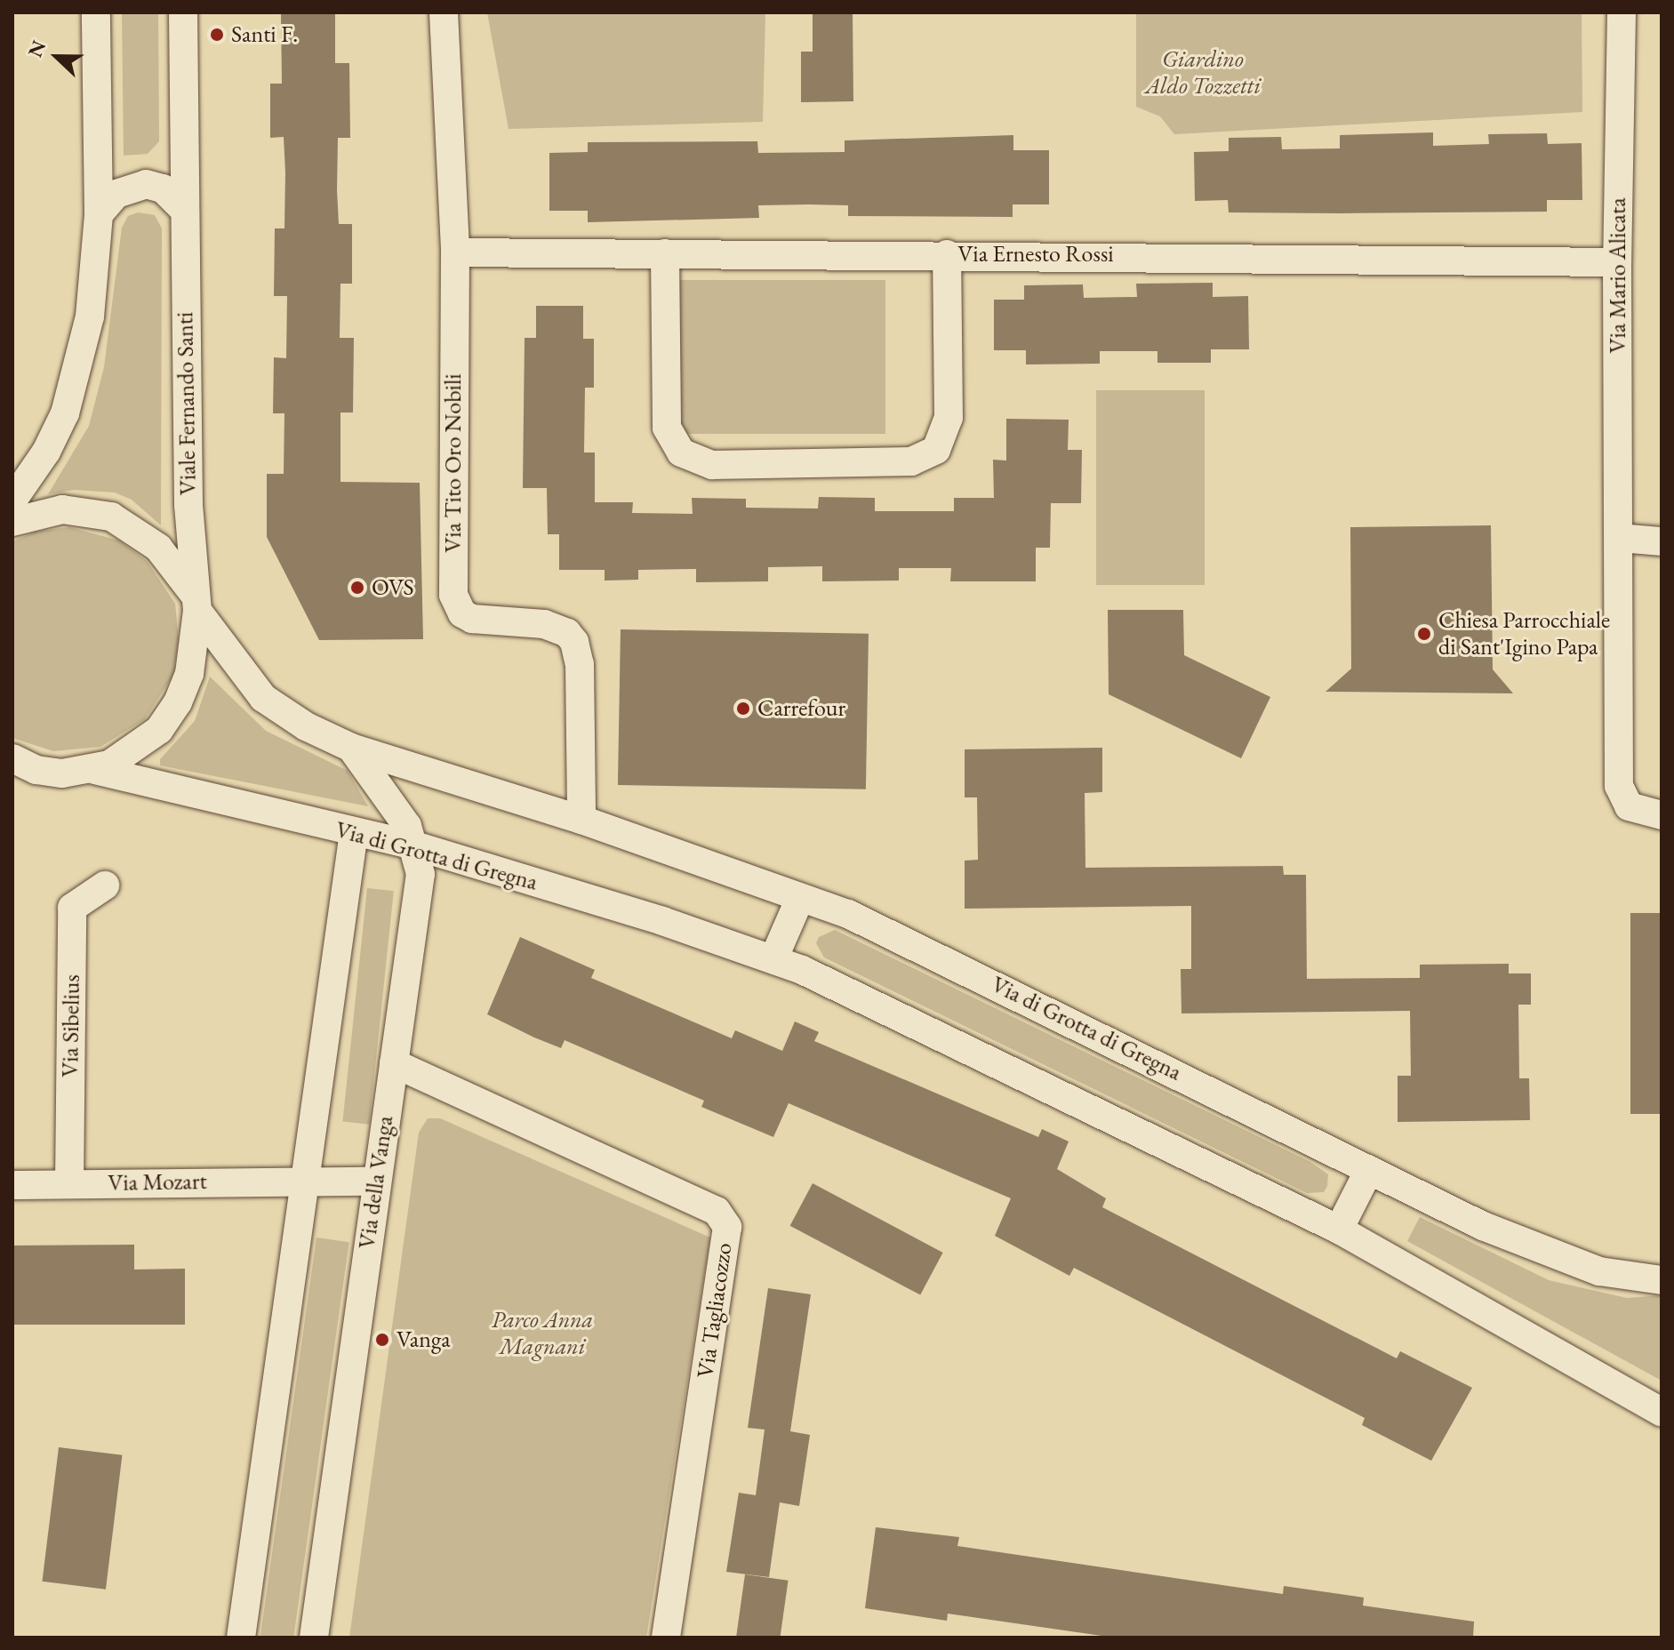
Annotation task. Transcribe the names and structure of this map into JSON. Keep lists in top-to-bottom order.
{
  "streets": {
    "street": [
      "Via Ernesto Rossi",
      "Via Mario Alicata",
      "Viale Fernando Santi",
      "Via Tito Oro Nobili",
      "Via di Grotta di Gregna",
      "Via Sibelius",
      "Via Mozart",
      "Via della Vanga",
      "Via Tagliacozzo"
    ]
  },
  "crossings": [
    ["Via Ernesto Rossi", "Via Mario Alicata"],
    ["Via Ernesto Rossi", "Via Tito Oro Nobili"],
    ["Viale Fernando Santi", "Via di Grotta di Gregna"],
    ["Via Tito Oro Nobili", "Via di Grotta di Gregna"],
    ["Via di Grotta di Gregna", "Via della Vanga"],
    ["Via Sibelius", "Via Mozart"],
    ["Via Mozart", "Via della Vanga"],
    ["Via della Vanga", "Via Tagliacozzo"]
  ],
  "parks": ["Giardino Aldo Tozzetti", "Parco Anna Magnani"],
  "places": [
    "Santi F.",
    "OVS",
    "Chiesa Parrocchiale di Sant'Igino Papa",
    "Carrefour",
    "Vanga"
  ],
  "north": "left"
}
